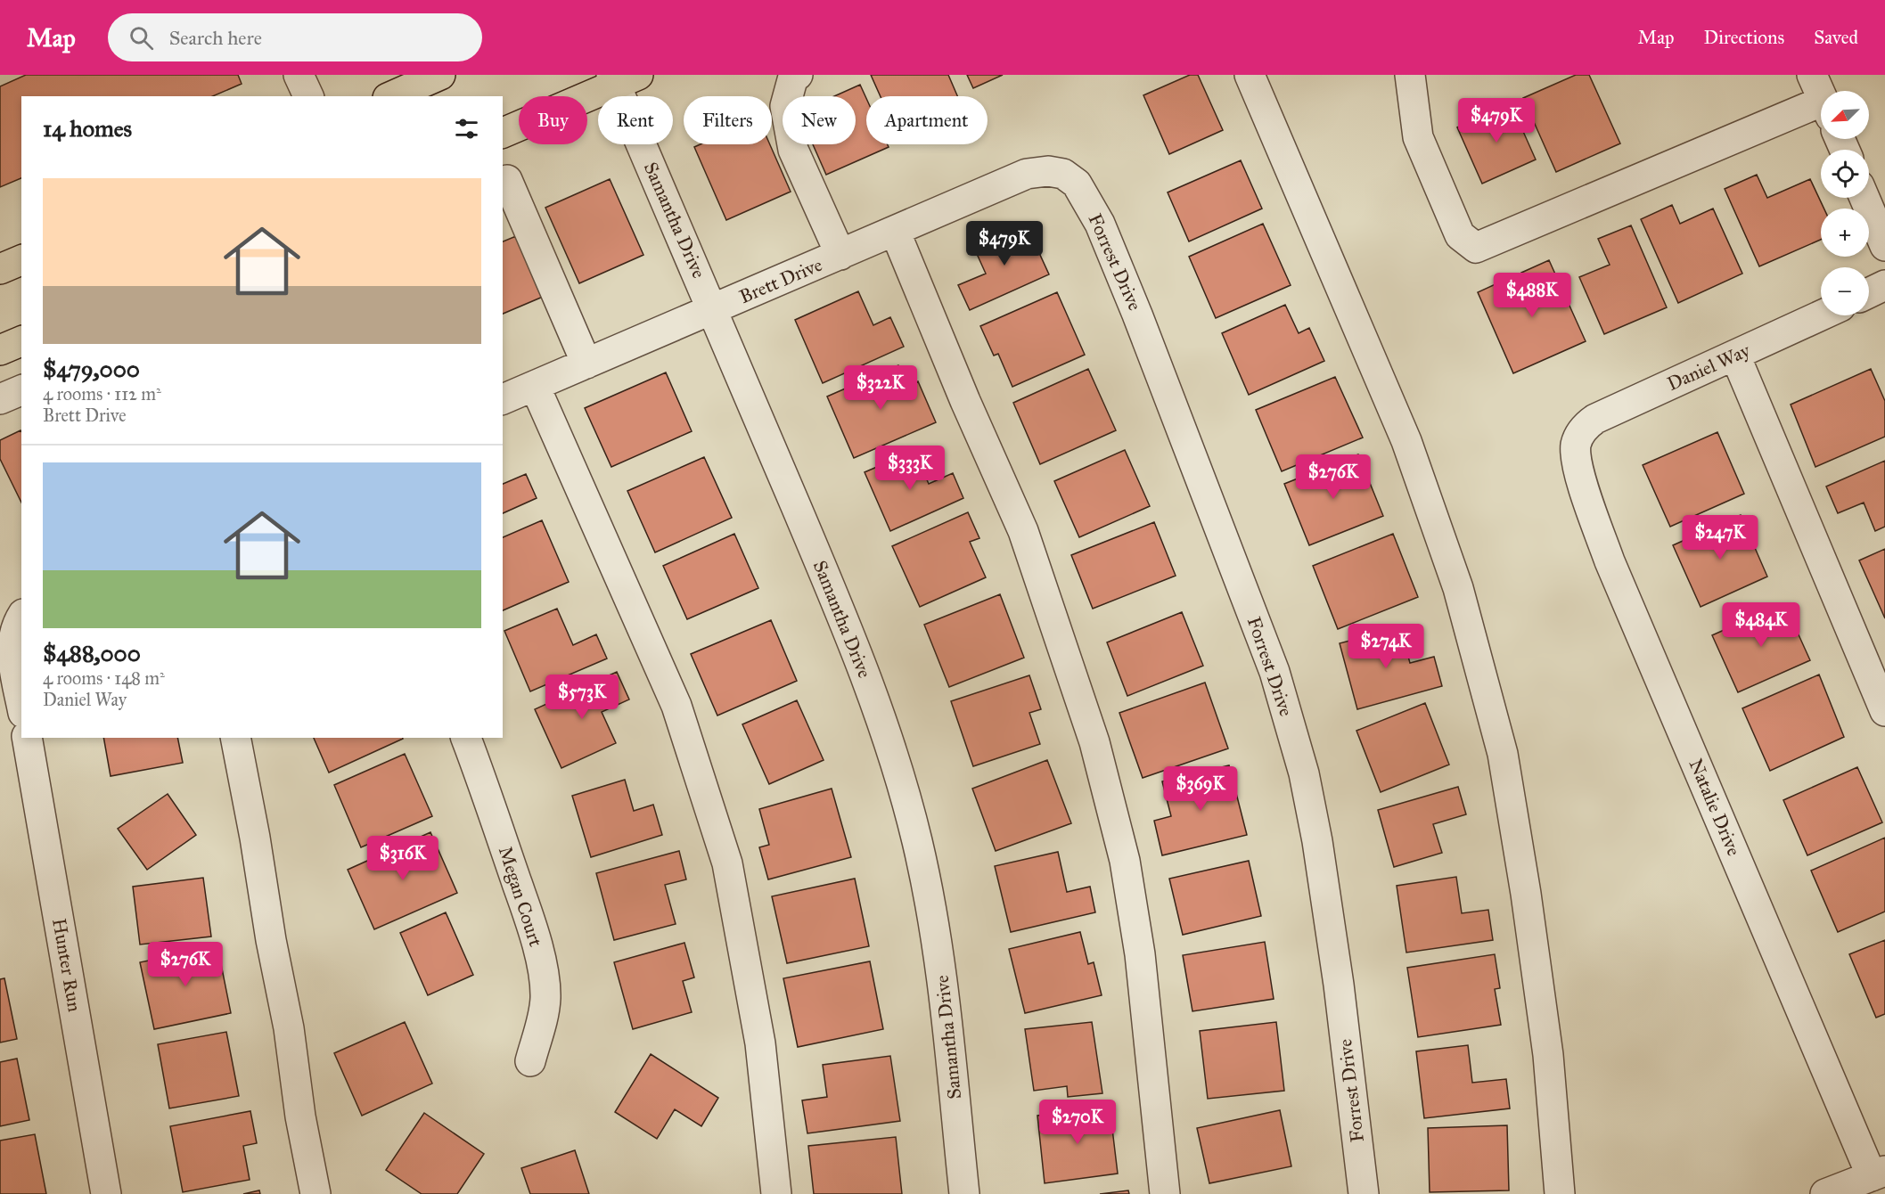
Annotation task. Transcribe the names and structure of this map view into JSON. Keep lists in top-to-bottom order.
{
  "streets": {
    "street": [
      "Samantha Drive",
      "Forrest Drive",
      "Brett Drive",
      "Daniel Way",
      "Natalie Drive",
      "Megan Court",
      "Hunter Run"
    ]
  },
  "crossings": [
    ["Samantha Drive", "Brett Drive"],
    ["Forrest Drive", "Brett Drive"],
    ["Daniel Way", "Natalie Drive"]
  ],
  "north": "bottom left",
  "page": {
    "header": "Map",
    "search": "Search here",
    "nav": ["Map", "Directions", "Saved"],
    "map_buttons": ["+", "−"],
    "chip": [
      "Buy",
      "Rent",
      "Filters",
      "New",
      "Apartment"
    ],
    "heading": "14 homes",
    "price": [
      "$479K",
      "$479K",
      "$488K",
      "$322K",
      "$333K",
      "$276K",
      "$247K",
      "$484K",
      "$274K",
      "$573K",
      "$369K",
      "$316K",
      "$276K",
      "$270K"
    ],
    "list": [
      {
        "name": "$479,000",
        "note": "4 rooms · 112 m² · Brett Drive"
      },
      {
        "name": "$488,000",
        "note": "4 rooms · 148 m² · Daniel Way"
      }
    ]
  }
}
